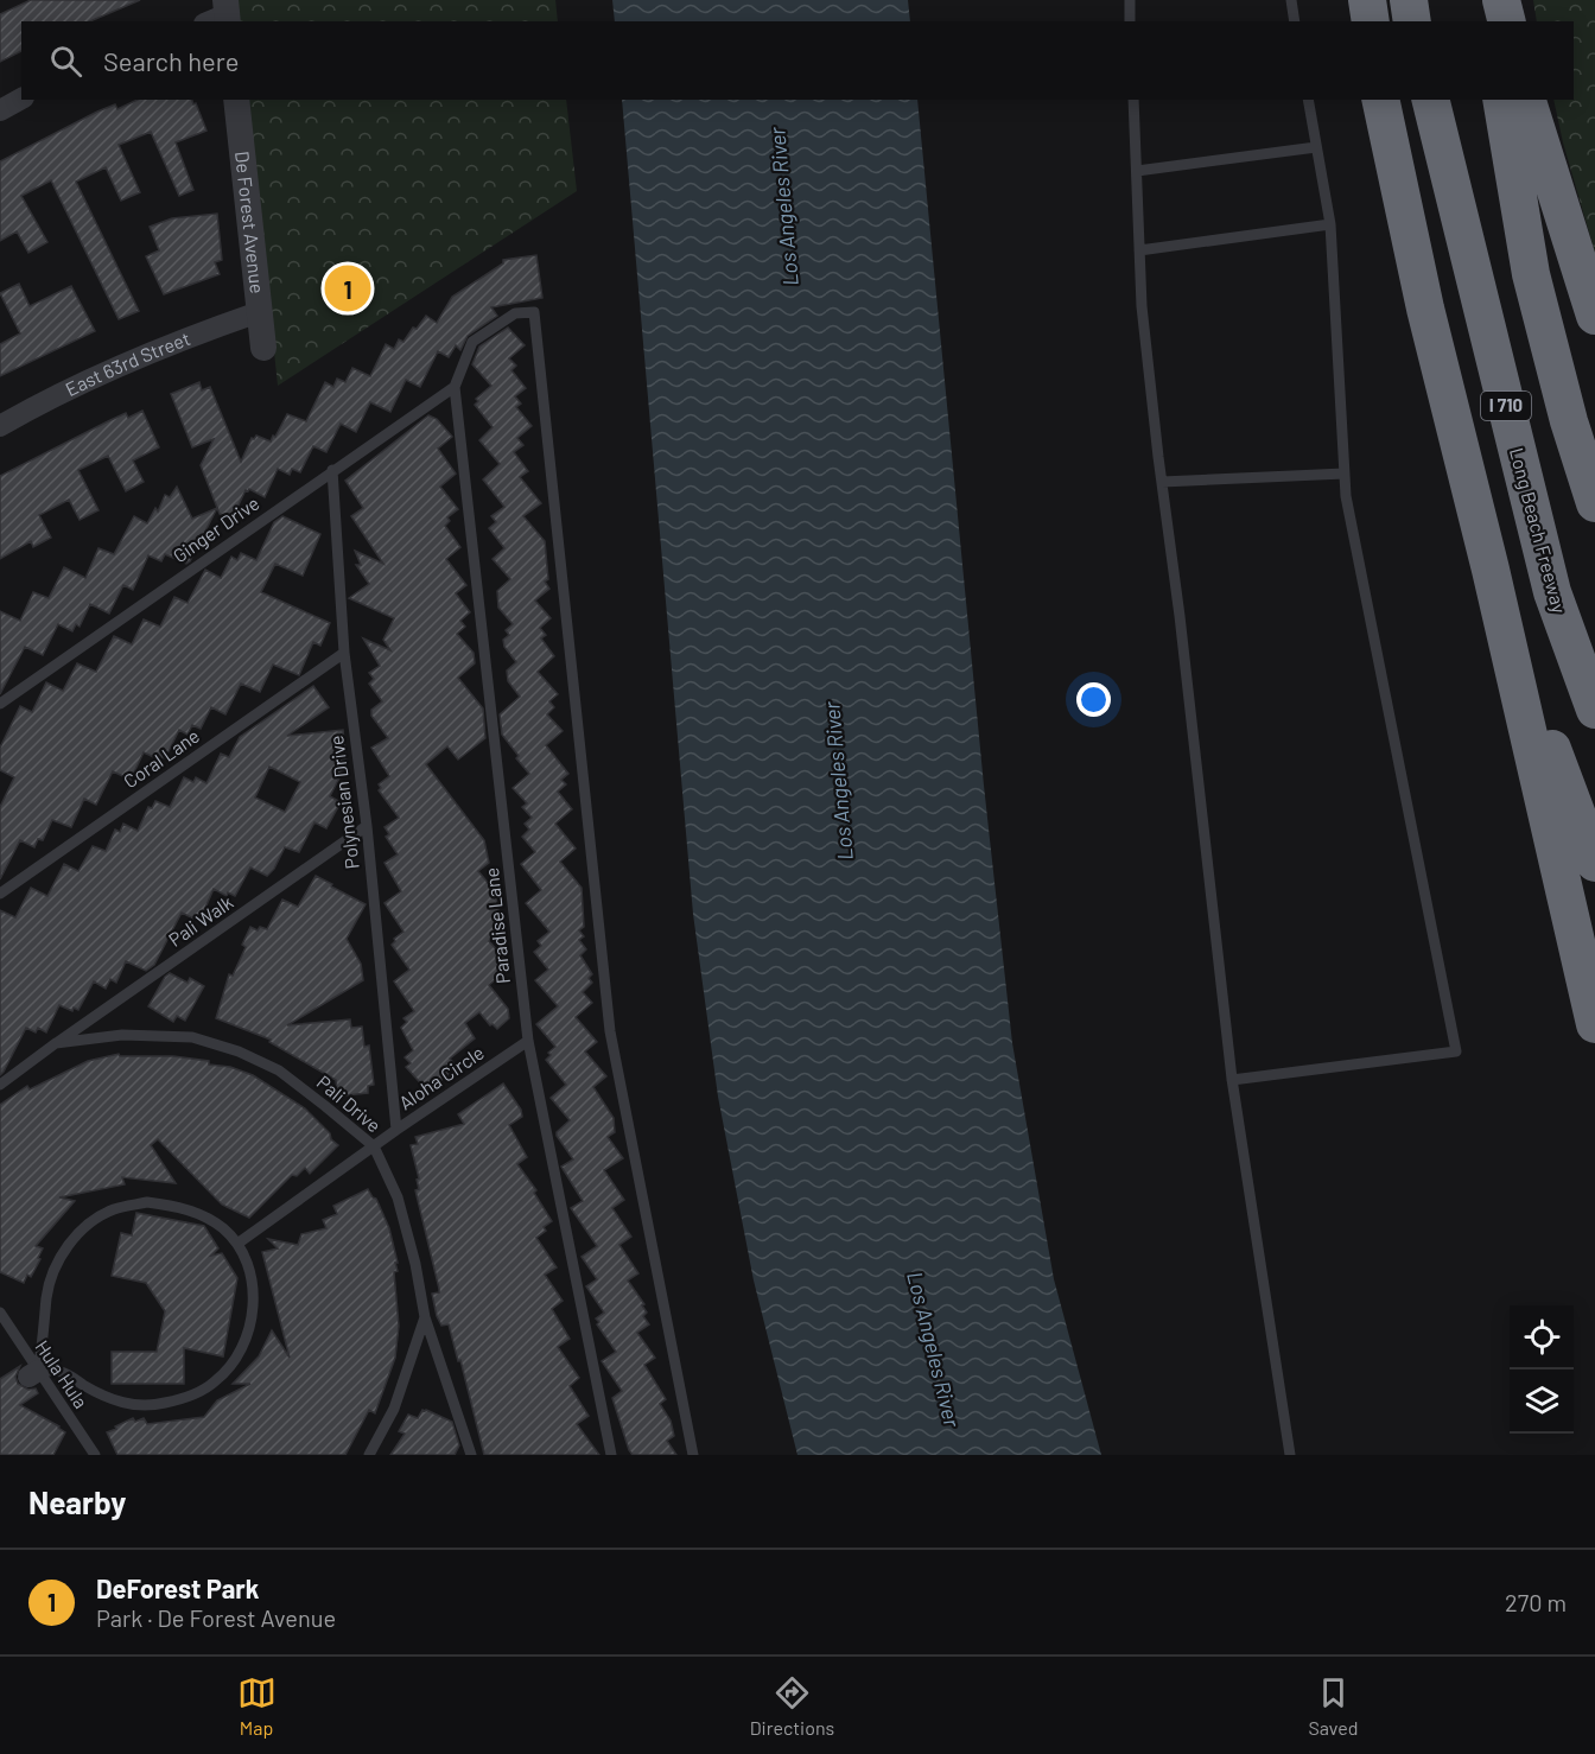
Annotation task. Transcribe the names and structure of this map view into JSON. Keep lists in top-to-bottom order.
{
  "streets": {
    "highway": ["I 710", "Long Beach Freeway"],
    "street": ["De Forest Avenue", "East 63rd Street"],
    "lane": [
      "Ginger Drive",
      "Coral Lane",
      "Polynesian Drive",
      "Pali Walk",
      "Paradise Lane",
      "Aloha Circle",
      "Pali Drive",
      "Hula Hula"
    ]
  },
  "crossings": [
    ["De Forest Avenue", "East 63rd Street"],
    ["Ginger Drive", "Polynesian Drive"],
    ["Ginger Drive", "Paradise Lane"],
    ["Coral Lane", "Polynesian Drive"],
    ["Polynesian Drive", "Pali Walk"],
    ["Polynesian Drive", "Aloha Circle"],
    ["Pali Walk", "Pali Drive"],
    ["Paradise Lane", "Aloha Circle"],
    ["Aloha Circle", "Pali Drive"],
    ["Aloha Circle", "Hula Hula"]
  ],
  "water": ["Los Angeles River"],
  "page": {
    "search": "Search here",
    "pins": "1",
    "heading": "Nearby",
    "list": [
      {
        "mark": "1",
        "name": "DeForest Park",
        "note": "Park · De Forest Avenue",
        "value": "270 m"
      }
    ],
    "nav": ["Map", "Directions", "Saved"]
  }
}
